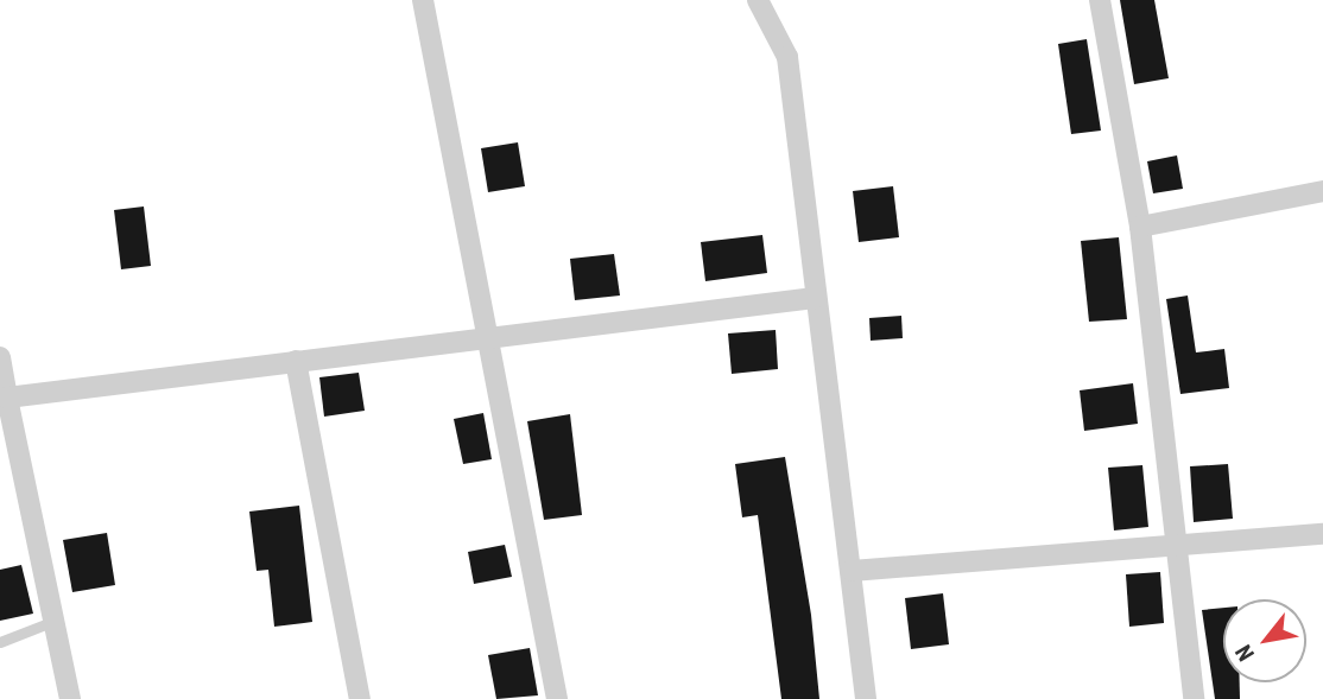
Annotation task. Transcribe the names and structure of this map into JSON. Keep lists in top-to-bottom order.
{
  "north": "bottom left"
}
